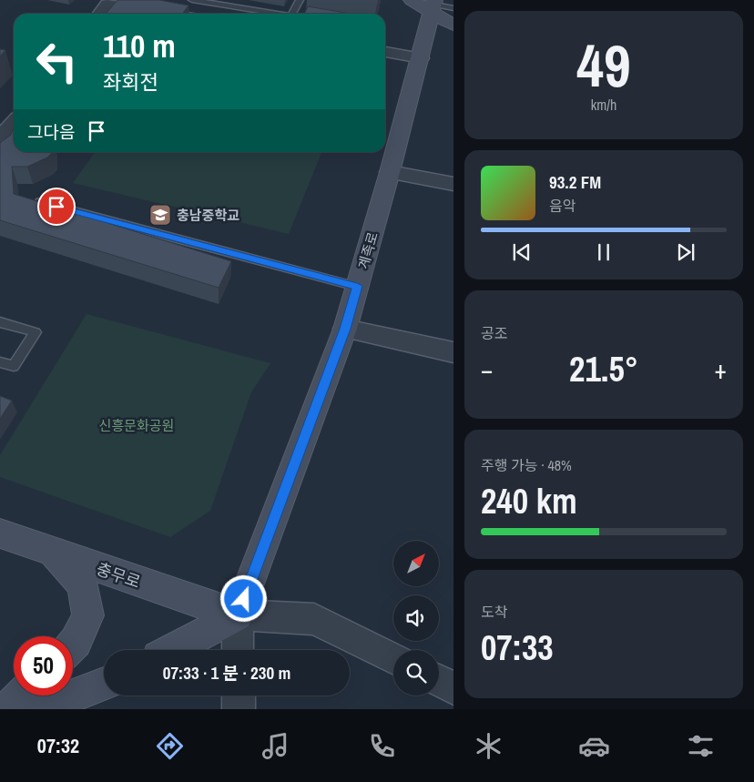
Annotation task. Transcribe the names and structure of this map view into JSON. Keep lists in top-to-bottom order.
{
  "streets": {
    "main road": ["계족로", "충무로"]
  },
  "crossings": [
    ["계족로", "충무로"]
  ],
  "parks": ["신흥문화공원"],
  "places": {
    "school or university": ["충남중학교"]
  },
  "north": "top right",
  "page": {
    "tile": [
      ["49", "km/h"],
      "공조",
      ["주행 가능 · 48%", "240 km"],
      ["도착", "07:33"]
    ],
    "turn": ["110 m", "좌회전"],
    "then": "그다음",
    "song": ["93.2 FM", "음악"],
    "heat": ["−", "21.5°", "+"],
    "limit": "50",
    "trip": "07:33 · 1 분 · 230 m",
    "tabs": "07:32"
  }
}
